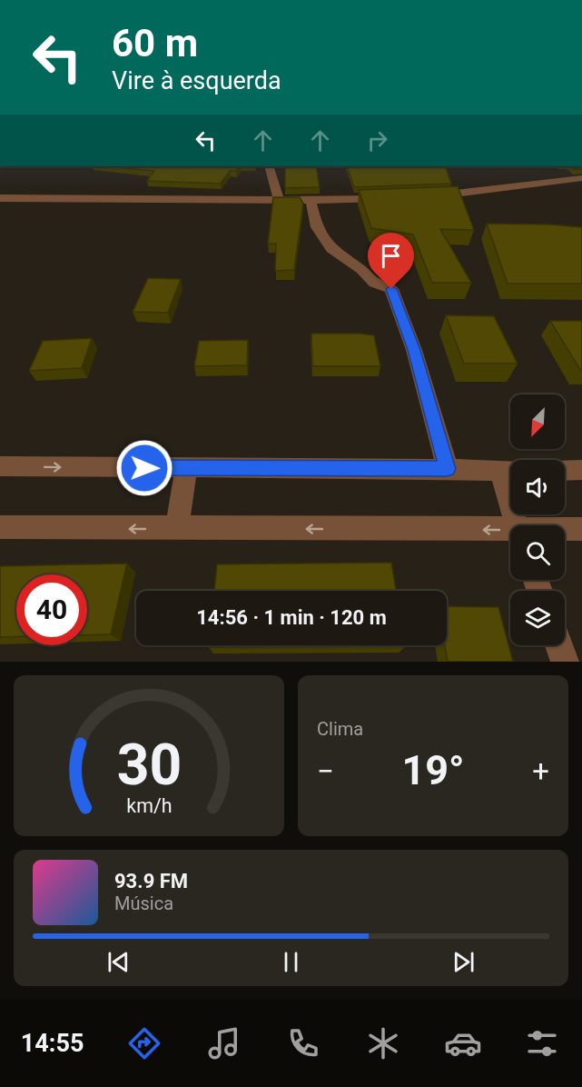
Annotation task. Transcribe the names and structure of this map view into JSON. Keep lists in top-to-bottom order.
{
  "north": "bottom left",
  "page": {
    "turn": ["60 m", "Vire à esquerda"],
    "limit": "40",
    "trip": "14:56 · 1 min · 120 m",
    "tile": "Clima",
    "heat": ["−", "19°", "+"],
    "song": ["93.9 FM", "Música"],
    "tabs": "14:55",
    "gauge": ["30", "km/h"]
  }
}
